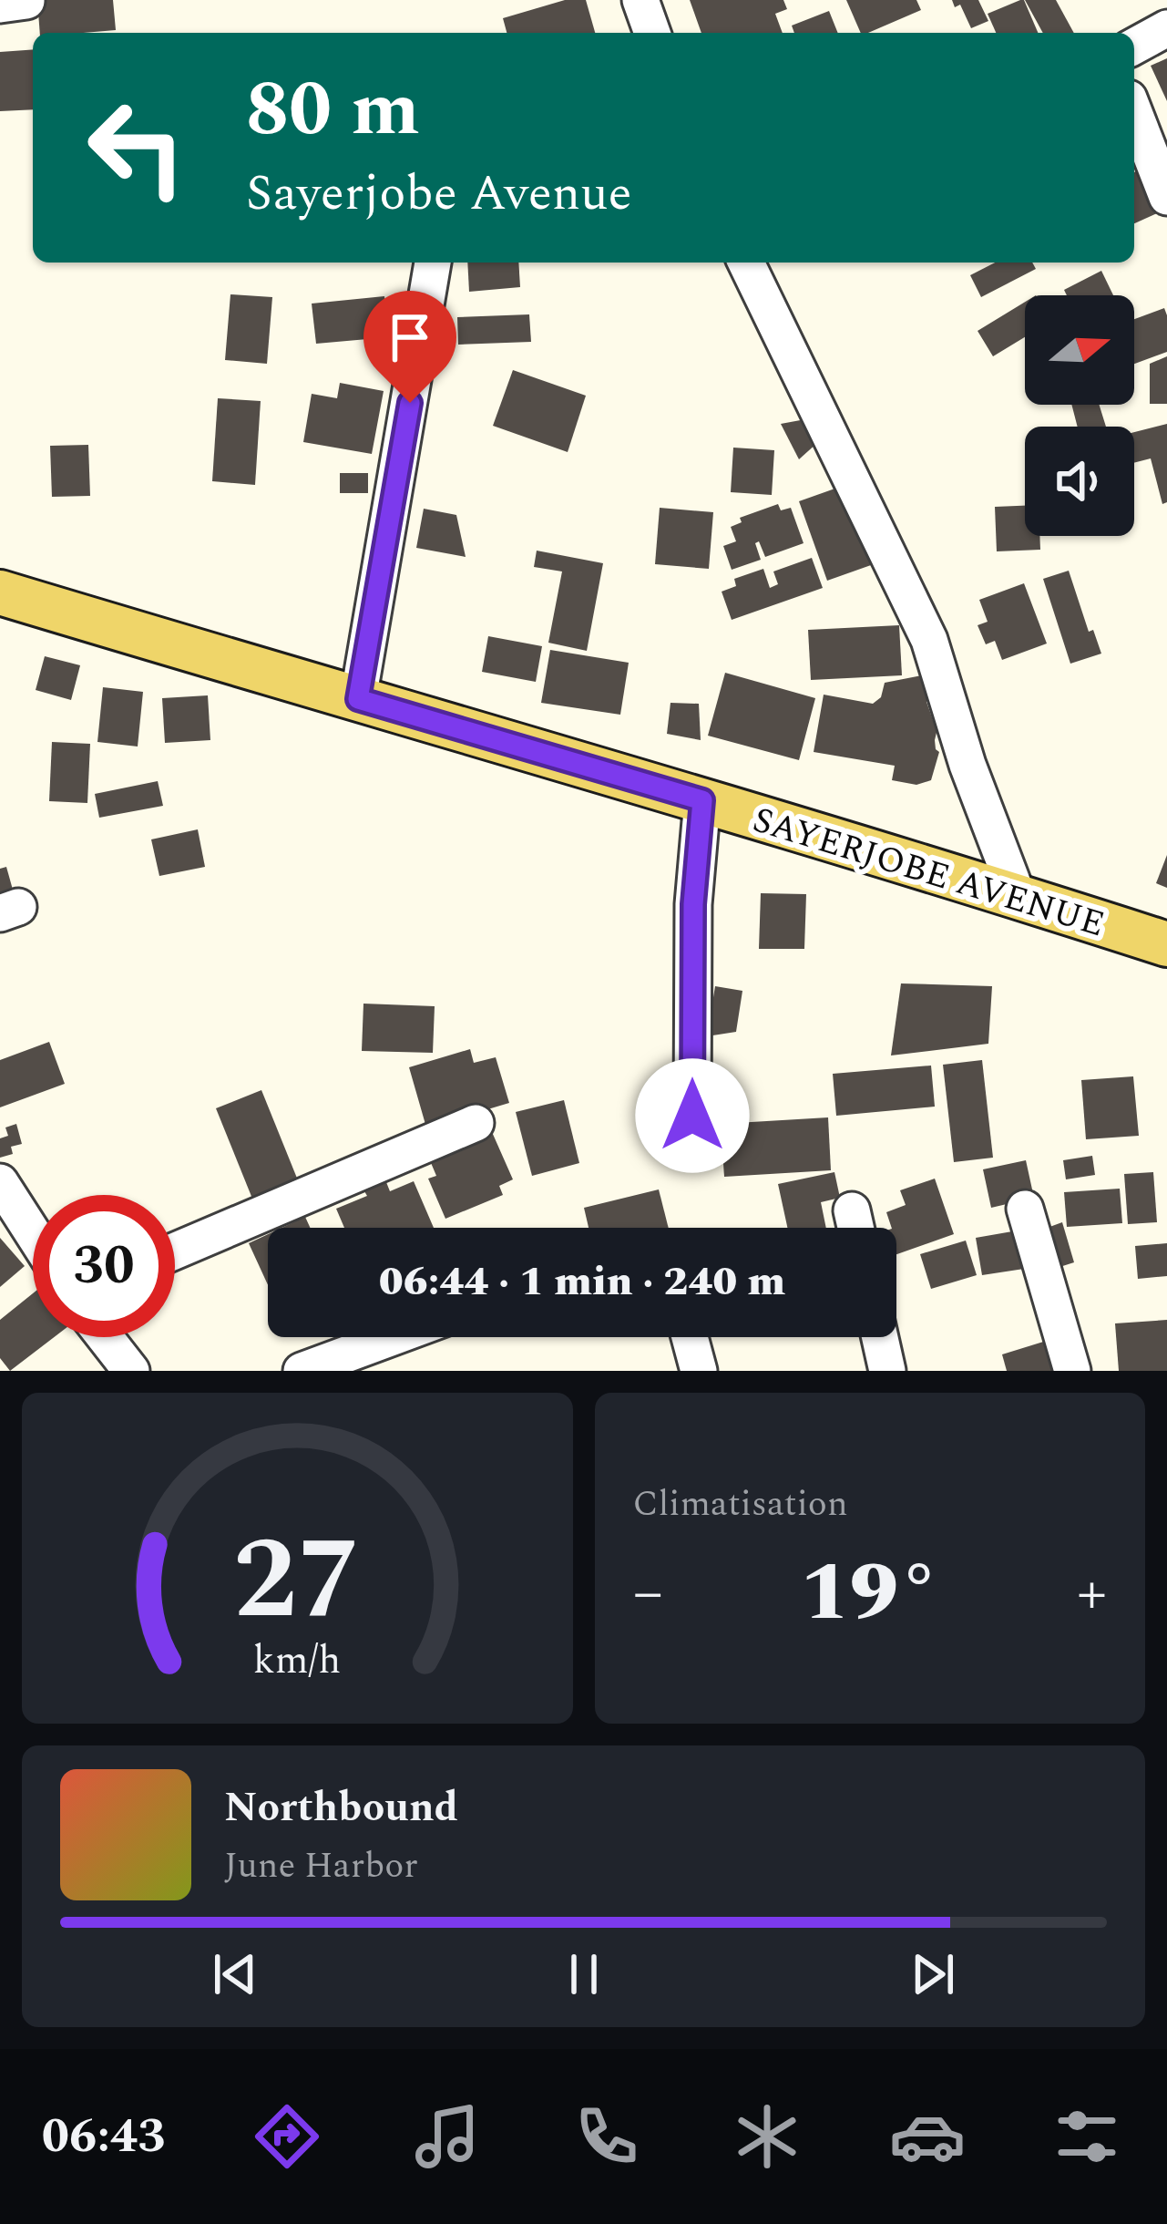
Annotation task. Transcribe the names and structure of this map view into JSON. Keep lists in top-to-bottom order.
{
  "streets": {
    "main road": ["SAYERJOBE AVENUE"]
  },
  "north": "right",
  "page": {
    "turn": ["80 m", "Sayerjobe Avenue"],
    "limit": "30",
    "trip": "06:44 · 1 min · 240 m",
    "tile": "Climatisation",
    "heat": ["−", "19°", "+"],
    "song": ["Northbound", "June Harbor"],
    "tabs": "06:43",
    "gauge": ["27", "km/h"]
  }
}
